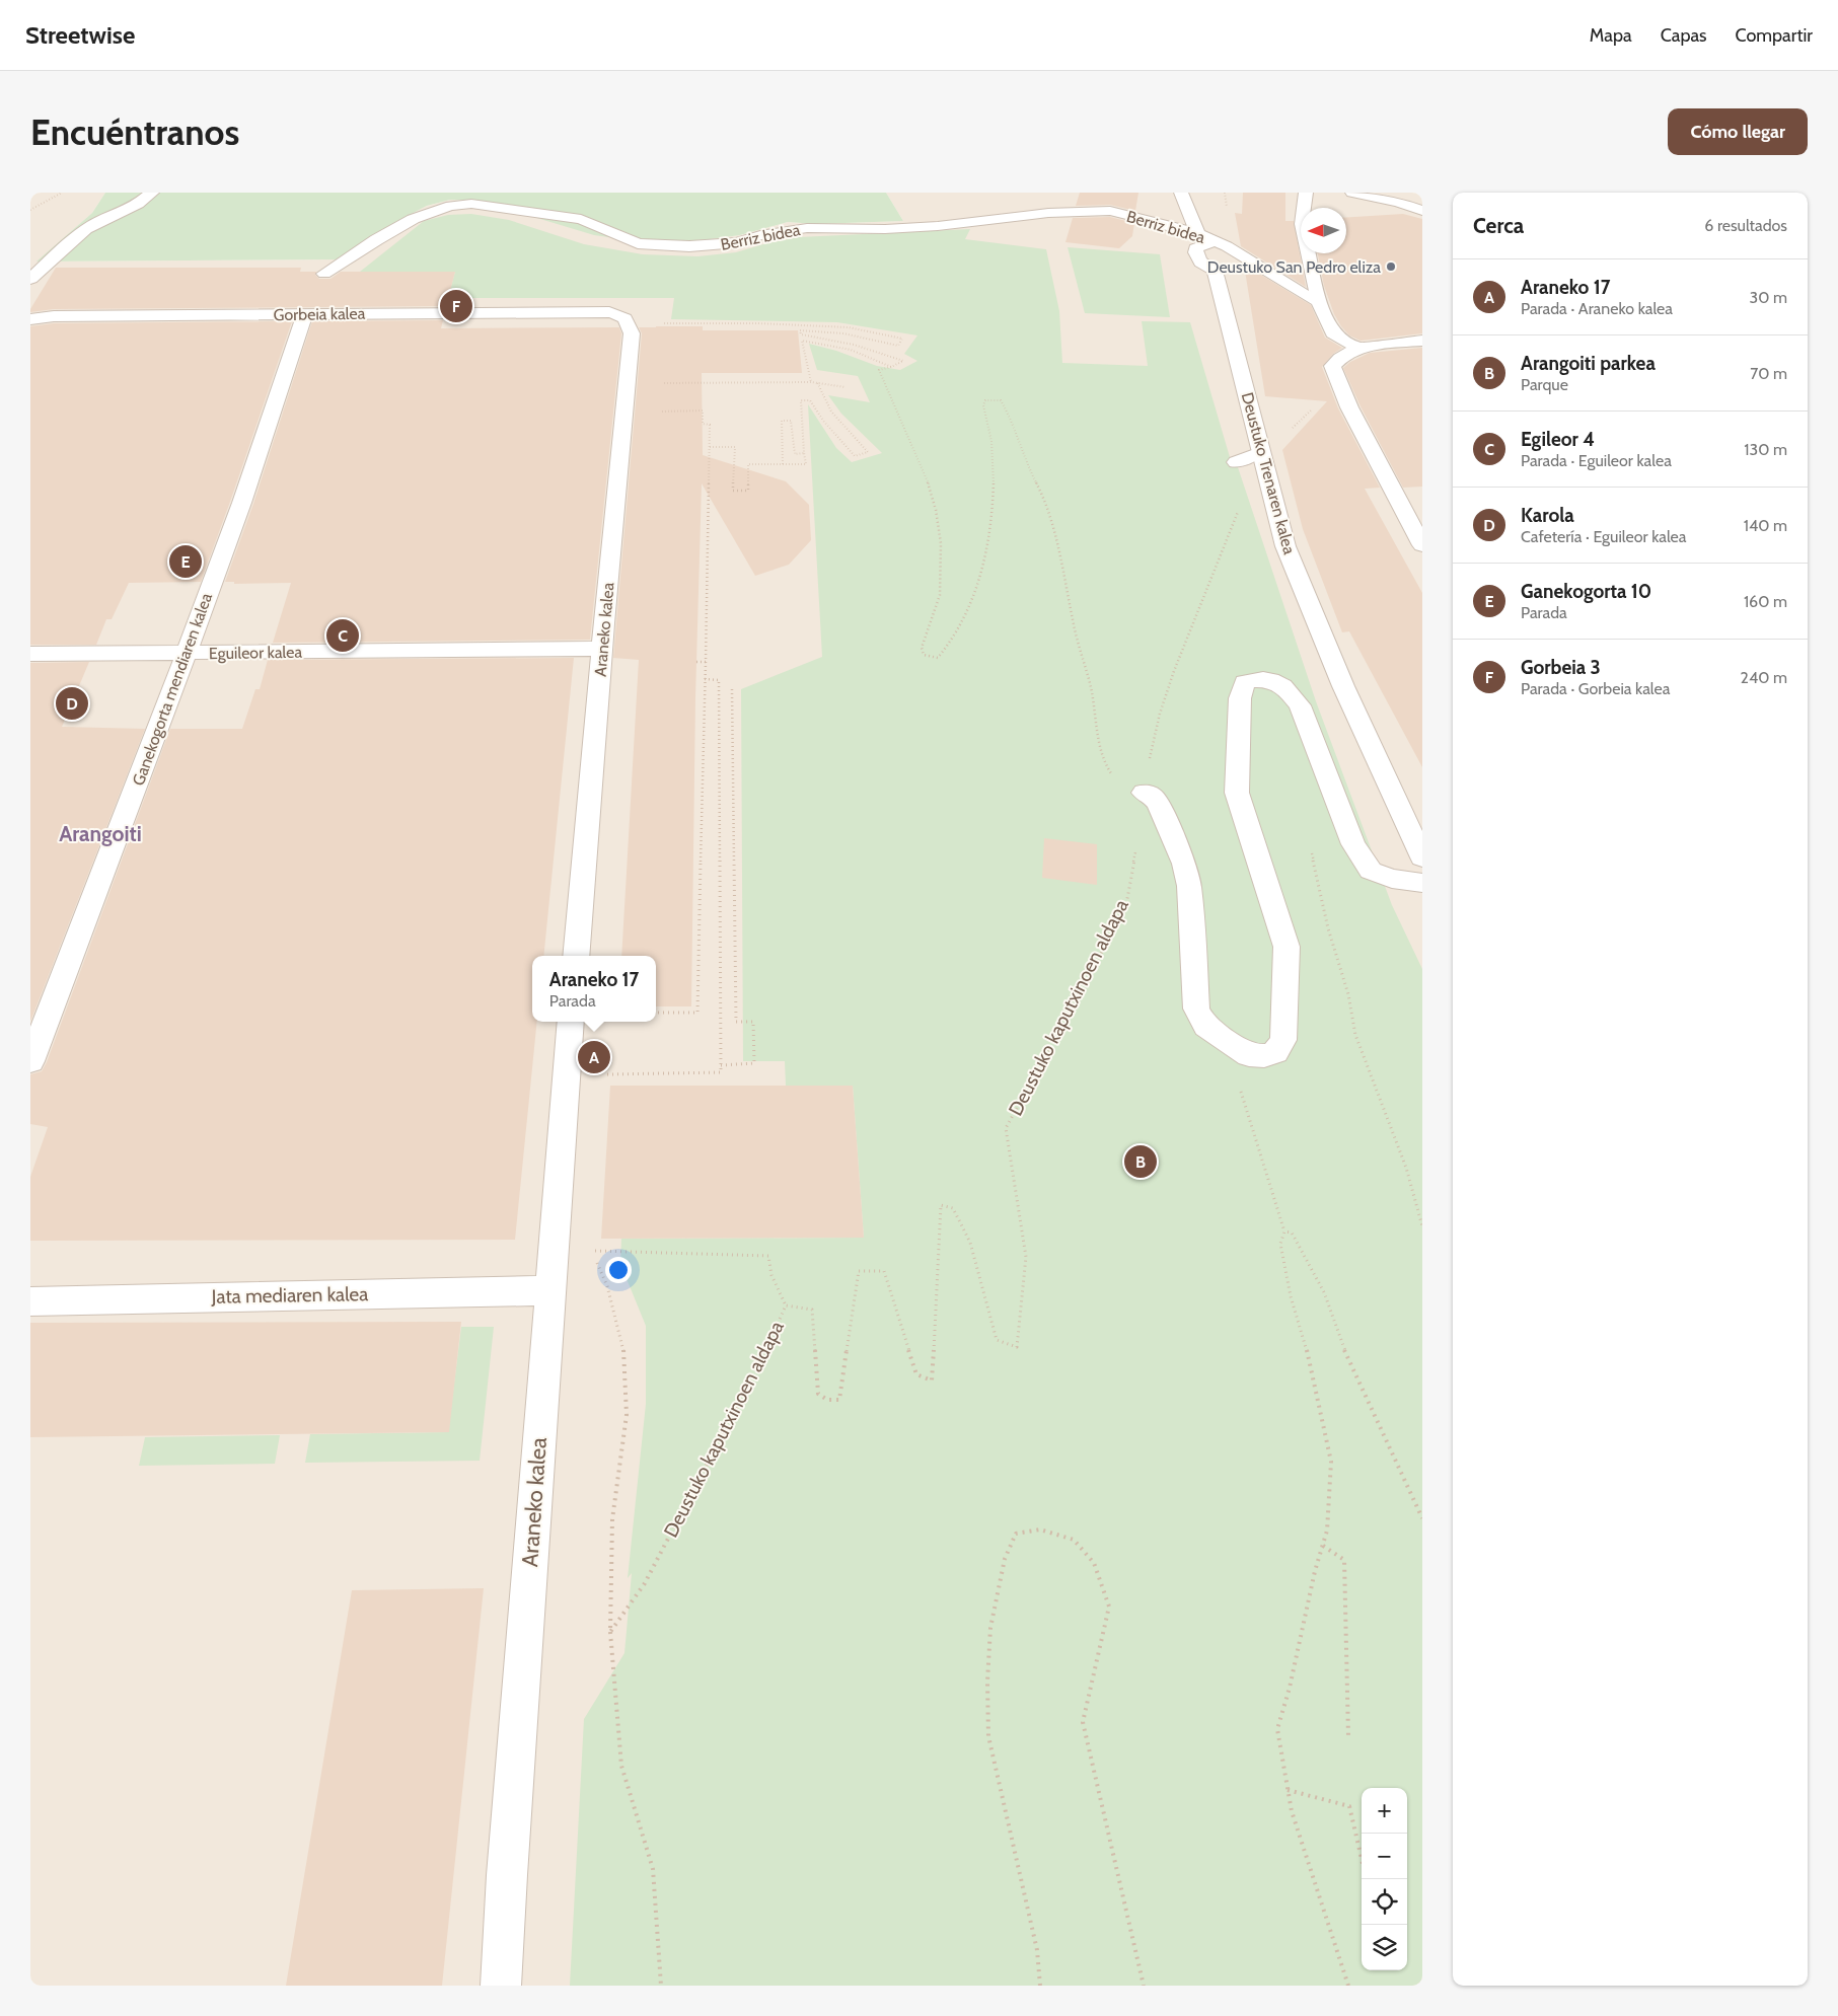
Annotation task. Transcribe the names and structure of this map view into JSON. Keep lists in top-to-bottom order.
{
  "streets": {
    "street": [
      "Berriz bidea",
      "Gorbeia kalea",
      "Deustuko Trenaren kalea",
      "Araneko kalea",
      "Eguileor kalea",
      "Ganekogorta mendiaren kalea",
      "Jata mediaren kalea"
    ],
    "path": ["Deustuko kaputxinoen aldapa"]
  },
  "crossings": [
    ["Berriz bidea", "Deustuko Trenaren kalea"],
    ["Gorbeia kalea", "Araneko kalea"],
    ["Gorbeia kalea", "Ganekogorta mendiaren kalea"],
    ["Araneko kalea", "Eguileor kalea"],
    ["Araneko kalea", "Jata mediaren kalea"],
    ["Eguileor kalea", "Ganekogorta mendiaren kalea"]
  ],
  "districts": ["Arangoiti"],
  "places": ["Deustuko San Pedro eliza"],
  "north": "left",
  "page": {
    "header": "Streetwise",
    "nav": ["Mapa", "Capas", "Compartir"],
    "buttons": "Cómo llegar",
    "title": "Encuéntranos",
    "heading": ["Cerca", "6 resultados"],
    "list": [
      {
        "mark": "A",
        "name": "Araneko 17",
        "note": "Parada · Araneko kalea",
        "value": "30 m"
      },
      {
        "mark": "B",
        "name": "Arangoiti parkea",
        "note": "Parque",
        "value": "70 m"
      },
      {
        "mark": "C",
        "name": "Egileor 4",
        "note": "Parada · Eguileor kalea",
        "value": "130 m"
      },
      {
        "mark": "D",
        "name": "Karola",
        "note": "Cafetería · Eguileor kalea",
        "value": "140 m"
      },
      {
        "mark": "E",
        "name": "Ganekogorta 10",
        "note": "Parada",
        "value": "160 m"
      },
      {
        "mark": "F",
        "name": "Gorbeia 3",
        "note": "Parada · Gorbeia kalea",
        "value": "240 m"
      }
    ],
    "pins": [
      "F",
      "E",
      "C",
      "D",
      "A",
      "B"
    ],
    "popup": ["Araneko 17", "Parada"],
    "map_buttons": ["+", "−"]
  }
}
